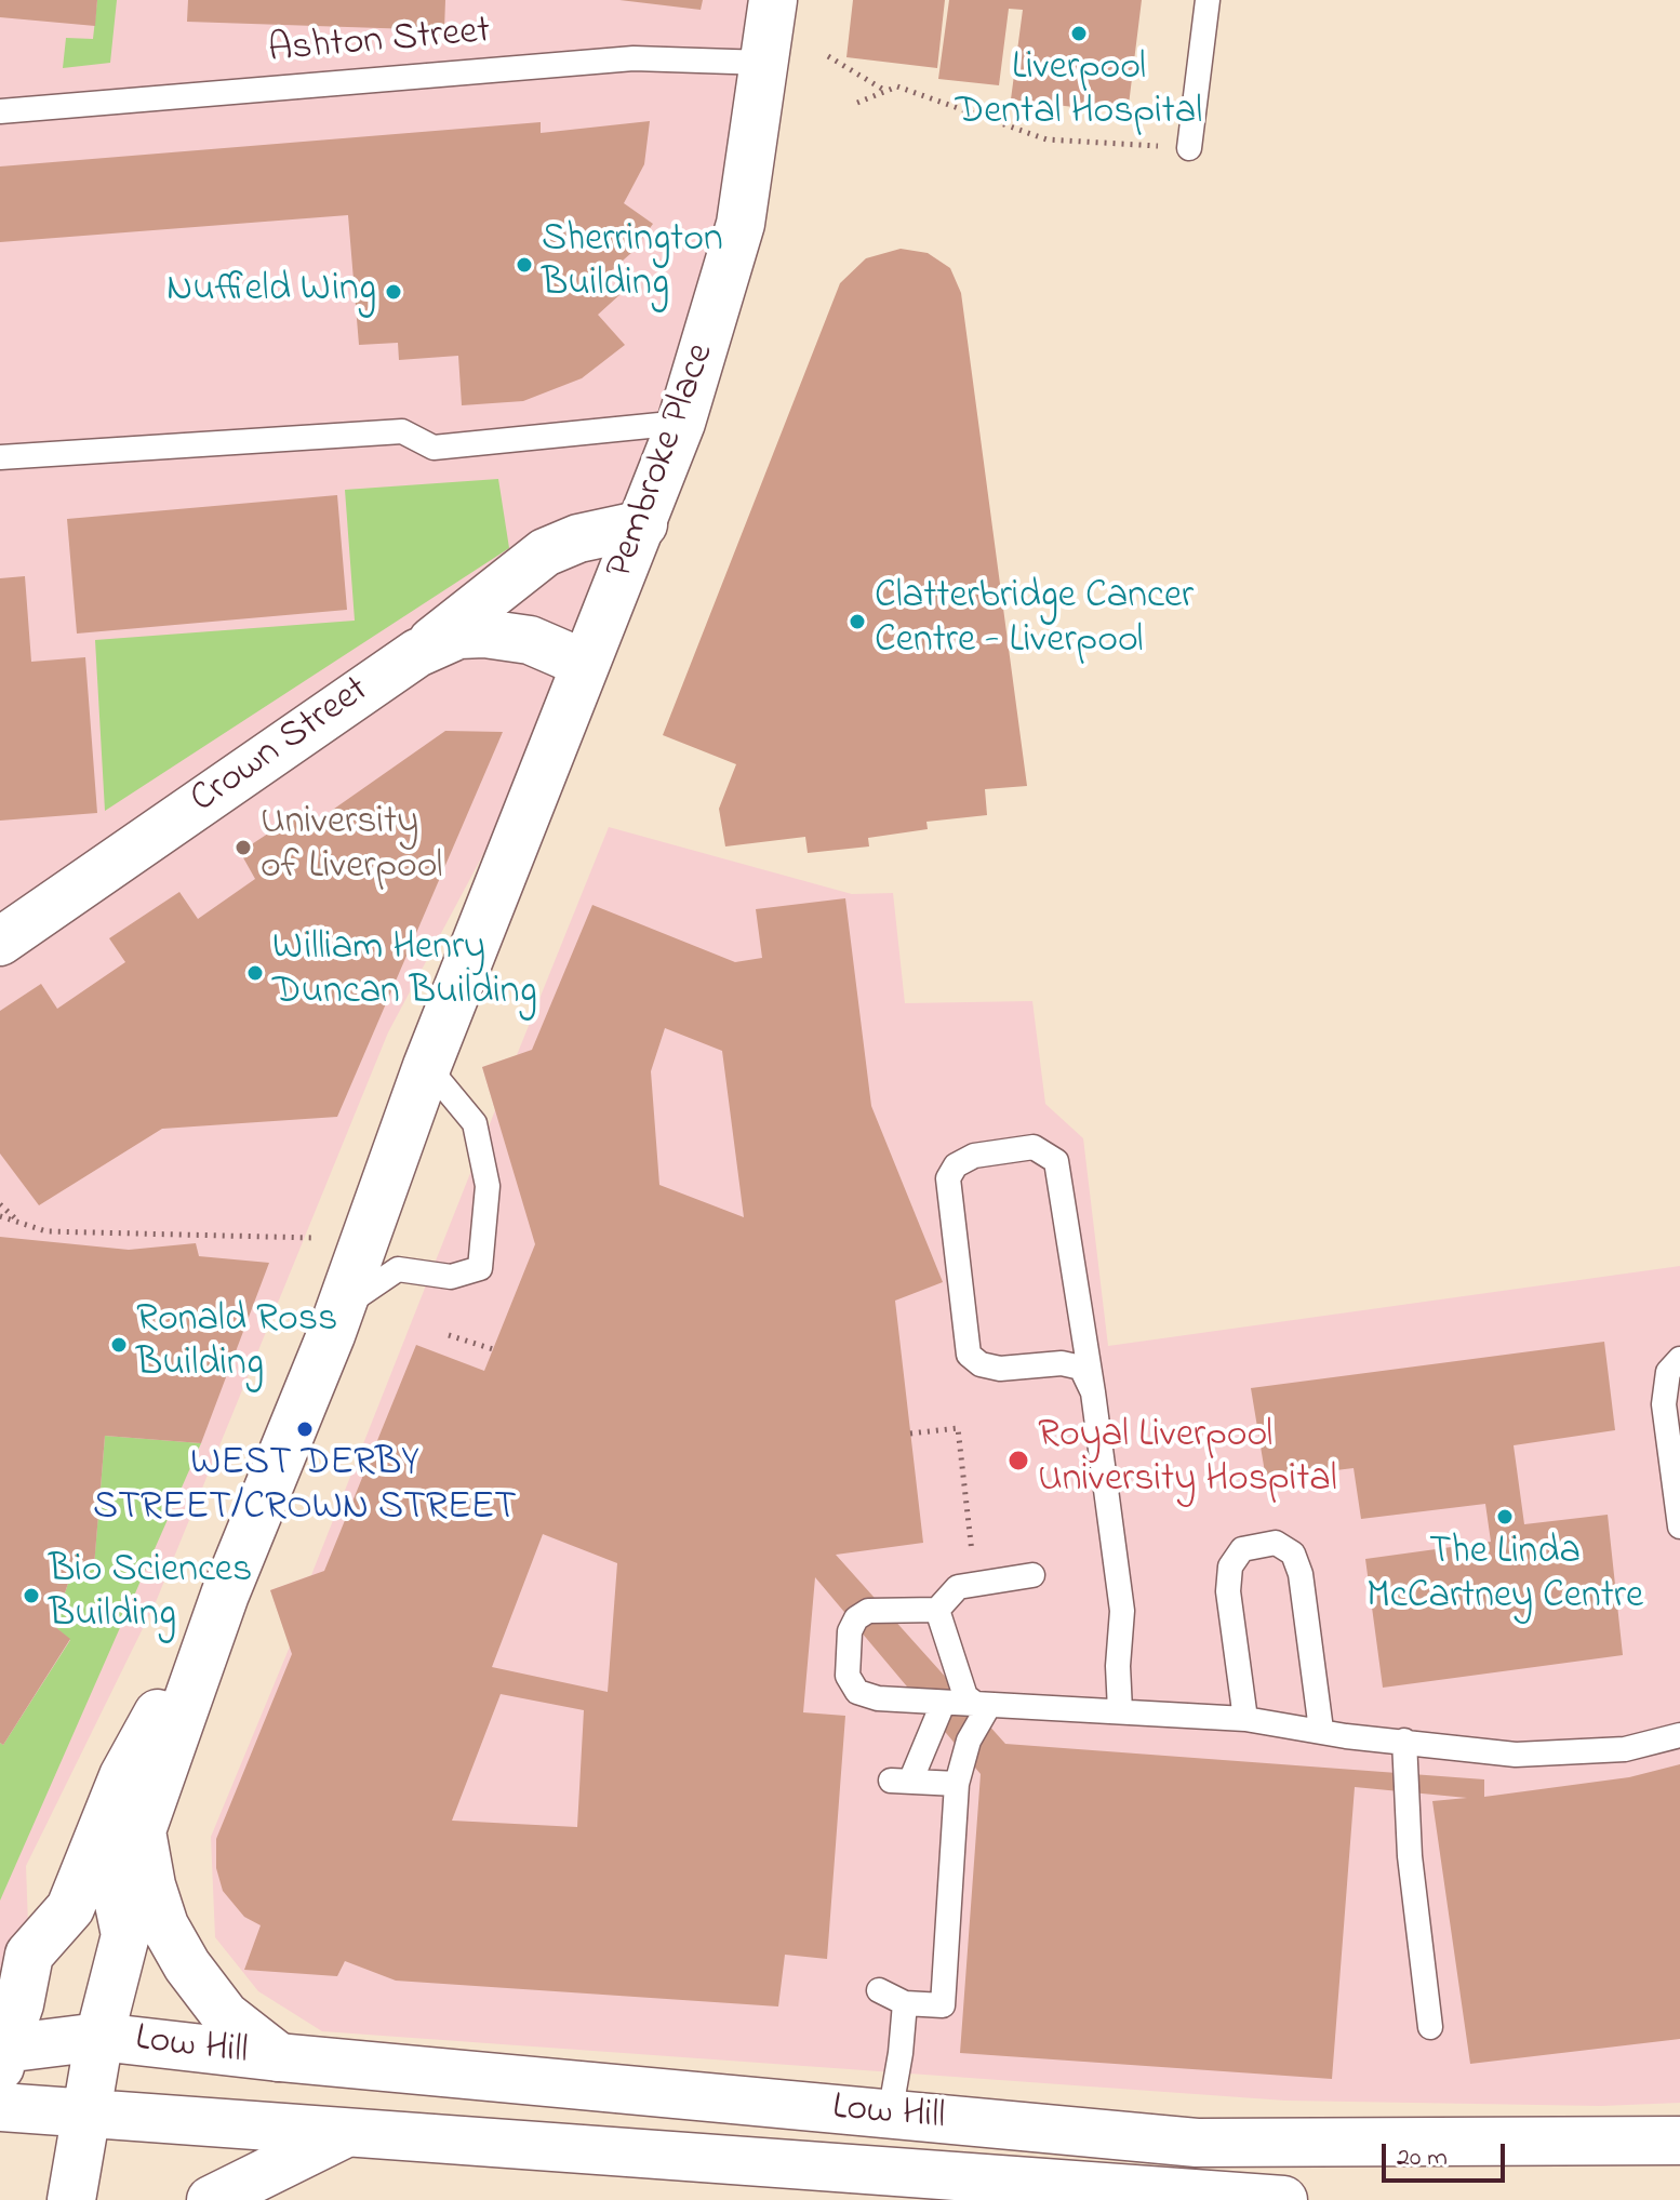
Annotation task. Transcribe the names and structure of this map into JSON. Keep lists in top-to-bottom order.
{
  "streets": {
    "main road": ["Pembroke Place", "Crown Street", "Low Hill"],
    "lane": ["Ashton Street"]
  },
  "crossings": [
    ["Ashton Street", "Pembroke Place"],
    ["Pembroke Place", "Crown Street"]
  ],
  "places": [
    "Liverpool Dental Hospital",
    "Sherrington Building",
    "Nuffield Wing",
    "Clatterbridge Cancer Centre - Liverpool",
    "University of Liverpool",
    "William Henry Duncan Building",
    "Ronald Ross Building",
    "WEST DERBY STREET/CROWN STREET",
    "Royal Liverpool University Hospital",
    "The Linda McCartney Centre",
    "Bio Sciences Building"
  ],
  "scale_bar": "20 m"
}
